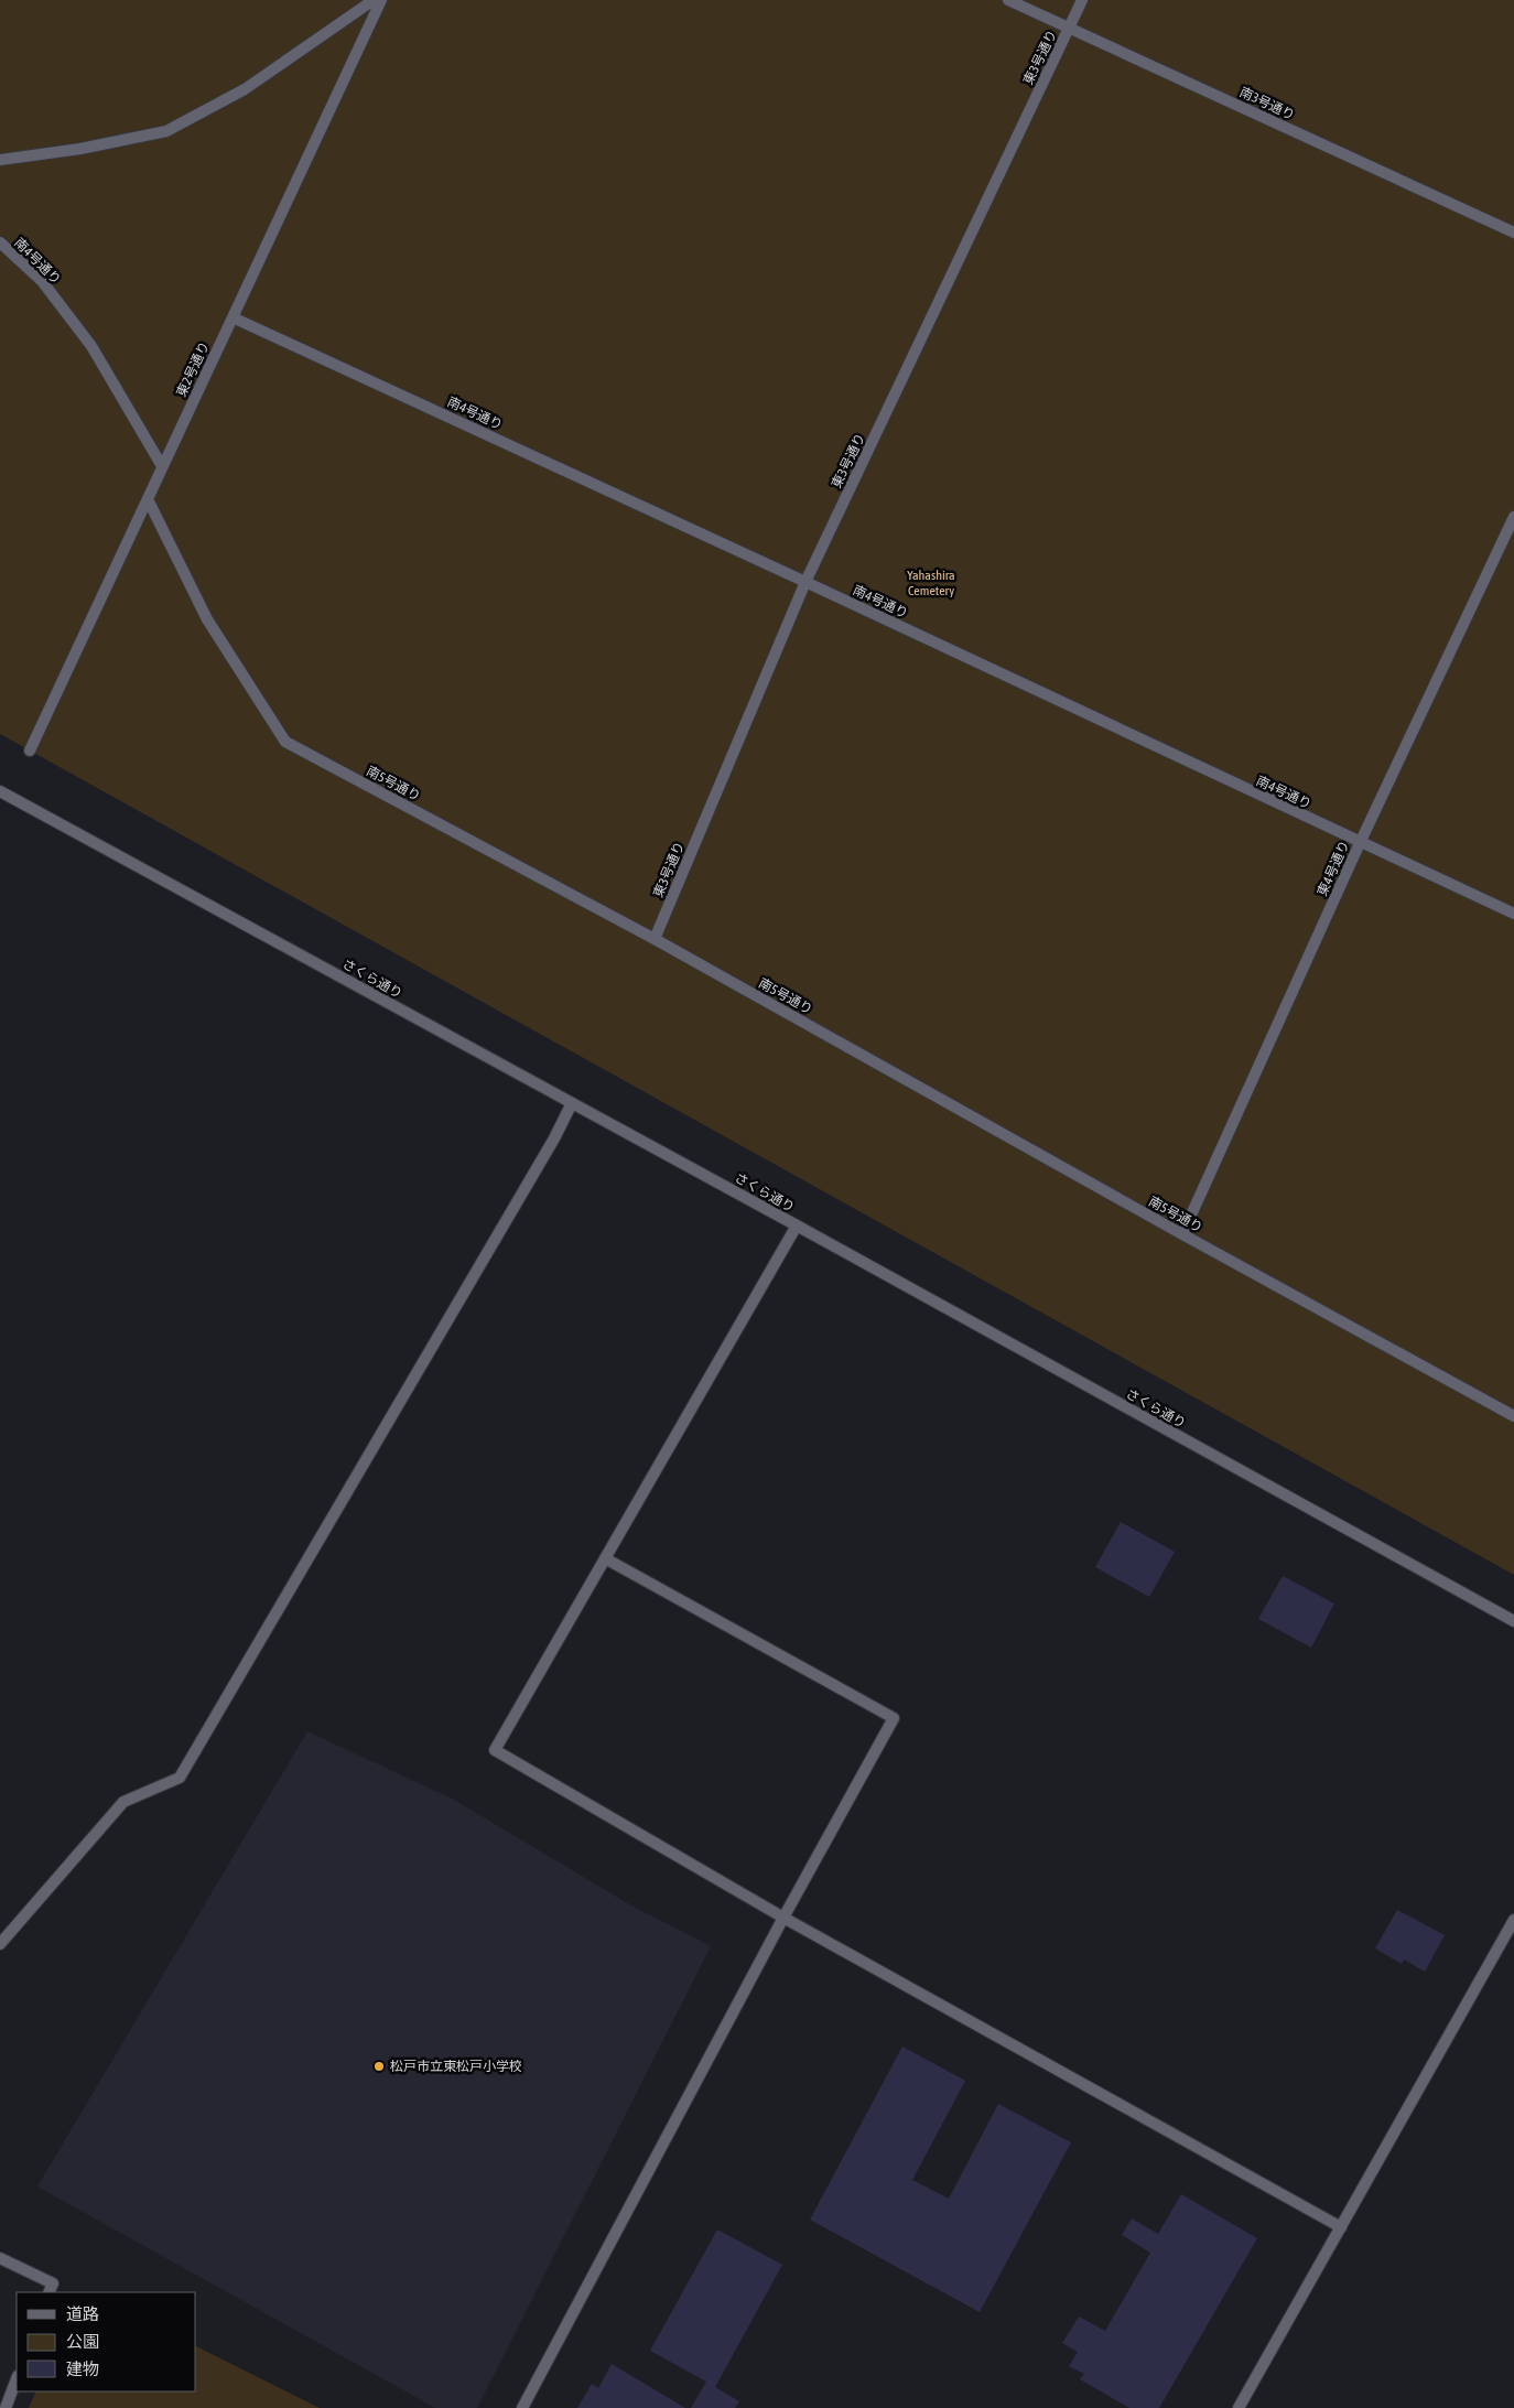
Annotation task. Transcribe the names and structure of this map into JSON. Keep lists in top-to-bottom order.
{
  "streets": {
    "street": [
      "東3号通り",
      "南3号通り",
      "南4号通り",
      "東2号通り",
      "南5号通り",
      "東4号通り",
      "さくら通り"
    ]
  },
  "crossings": [
    ["東3号通り", "南3号通り"],
    ["東3号通り", "南4号通り"],
    ["東3号通り", "南5号通り"],
    ["南4号通り", "東2号通り"],
    ["南4号通り", "東4号通り"],
    ["東2号通り", "南5号通り"],
    ["南5号通り", "東4号通り"]
  ],
  "parks": ["Yahashira Cemetery"],
  "places": ["松戸市立東松戸小学校"],
  "legend": ["道路", "公園", "建物"]
}
